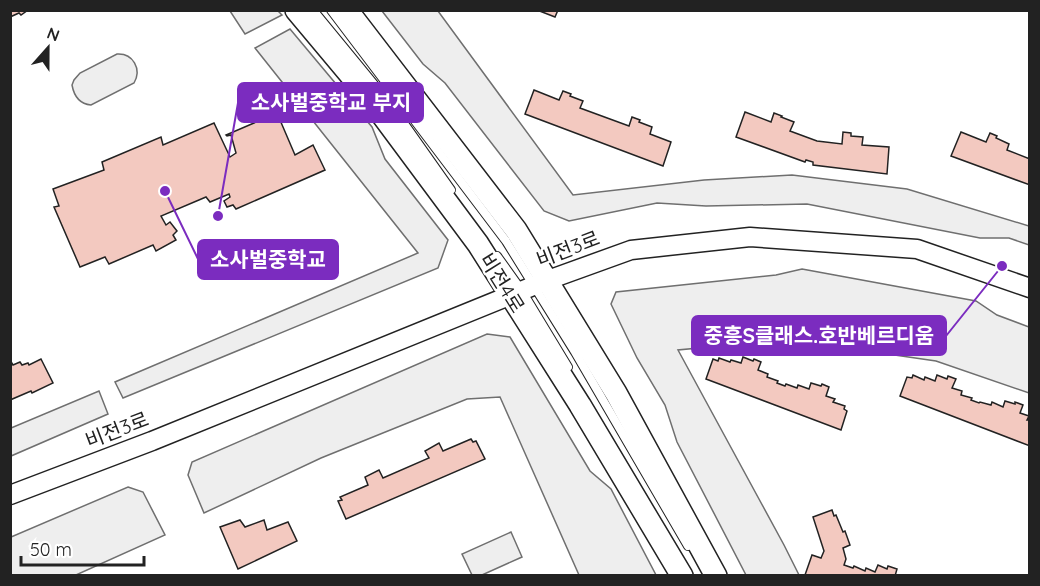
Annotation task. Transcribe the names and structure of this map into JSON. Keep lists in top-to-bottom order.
{
  "streets": {
    "main road": ["비전4로"],
    "street": ["비전3로"]
  },
  "crossings": [
    ["비전3로", "비전4로"]
  ],
  "places": ["소사벌중학교", "소사벌중학교 부지", "중흥S클래스.호반베르디움"],
  "scale_bar": "50 m",
  "north": "top"
}
